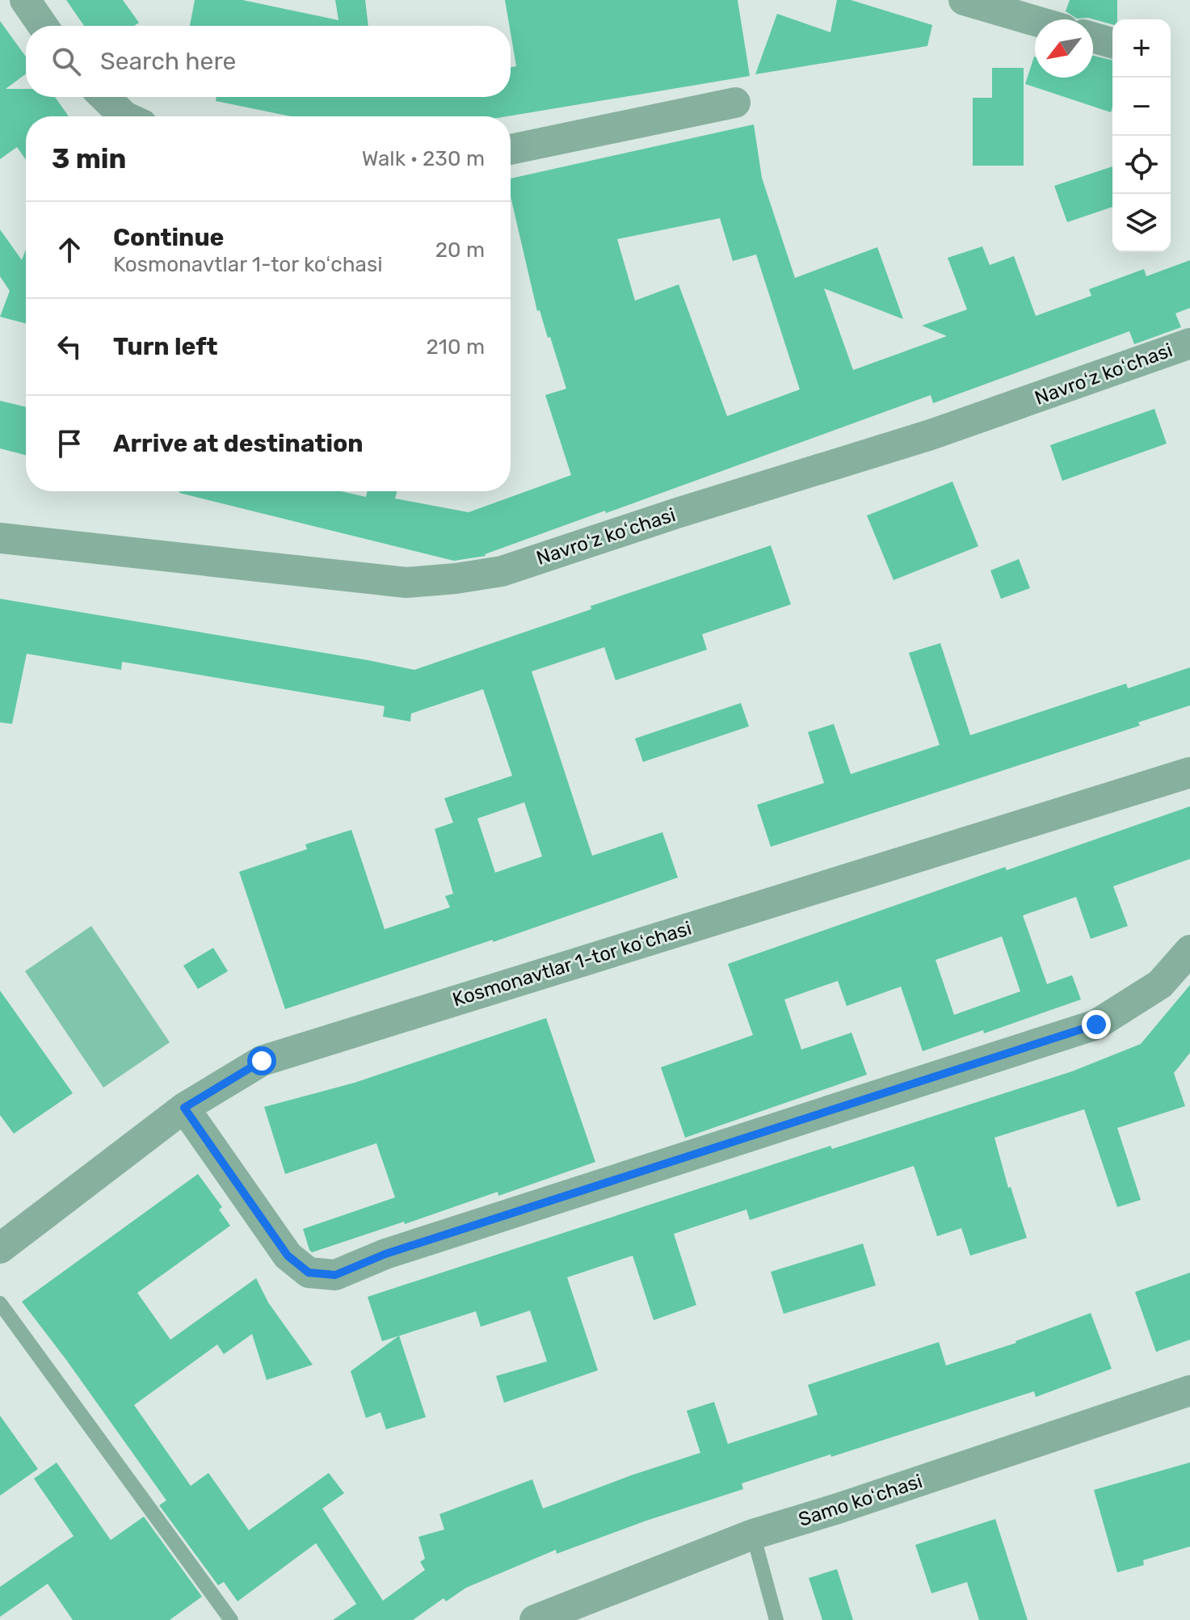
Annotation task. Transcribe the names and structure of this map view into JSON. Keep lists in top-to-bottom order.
{
  "streets": {
    "street": ["Navroʻz koʻchasi", "Kosmonavtlar 1-tor koʻchasi", "Samo koʻchasi"]
  },
  "north": "bottom left",
  "page": {
    "map_buttons": ["+", "−"],
    "search": "Search here",
    "heading": ["3 min", "Walk · 230 m"],
    "list": [
      ["Continue", "Kosmonavtlar 1-tor koʻchasi", "20 m"],
      ["Turn left", "210 m"],
      "Arrive at destination"
    ]
  }
}
